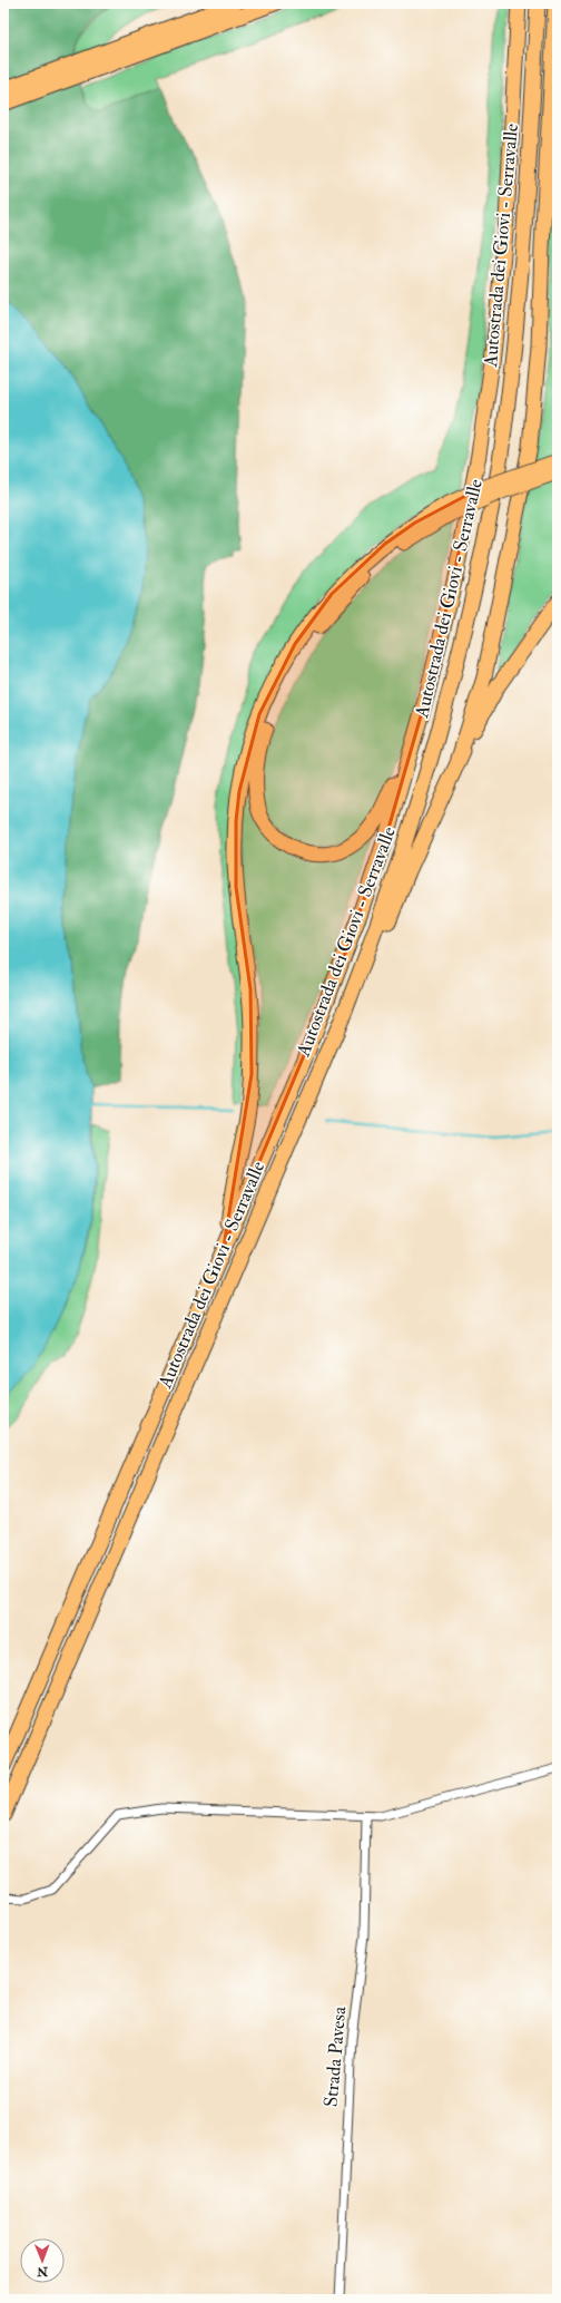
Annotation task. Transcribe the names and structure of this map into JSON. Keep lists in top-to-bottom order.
{
  "streets": {
    "highway": ["Autostrada dei Giovi - Serravalle"],
    "street": ["Strada Pavesa"]
  },
  "north": "bottom"
}
